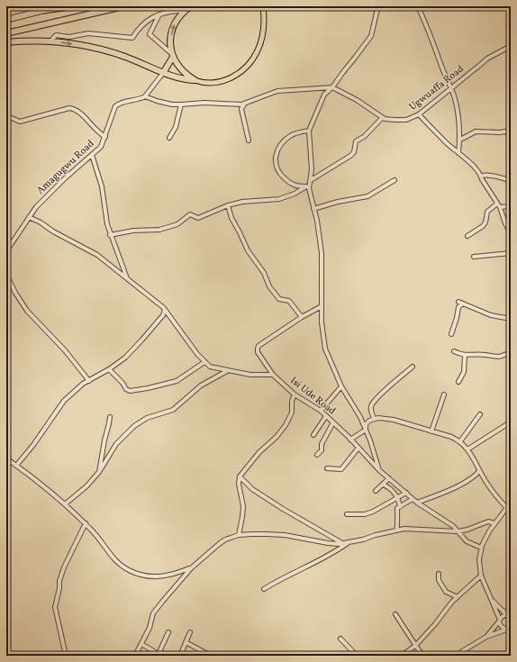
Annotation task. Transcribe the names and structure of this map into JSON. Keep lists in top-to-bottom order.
{
  "streets": {
    "street": ["Ugwuaffa Road", "Amagugwu Road", "Isi Ude Road"]
  }
}
